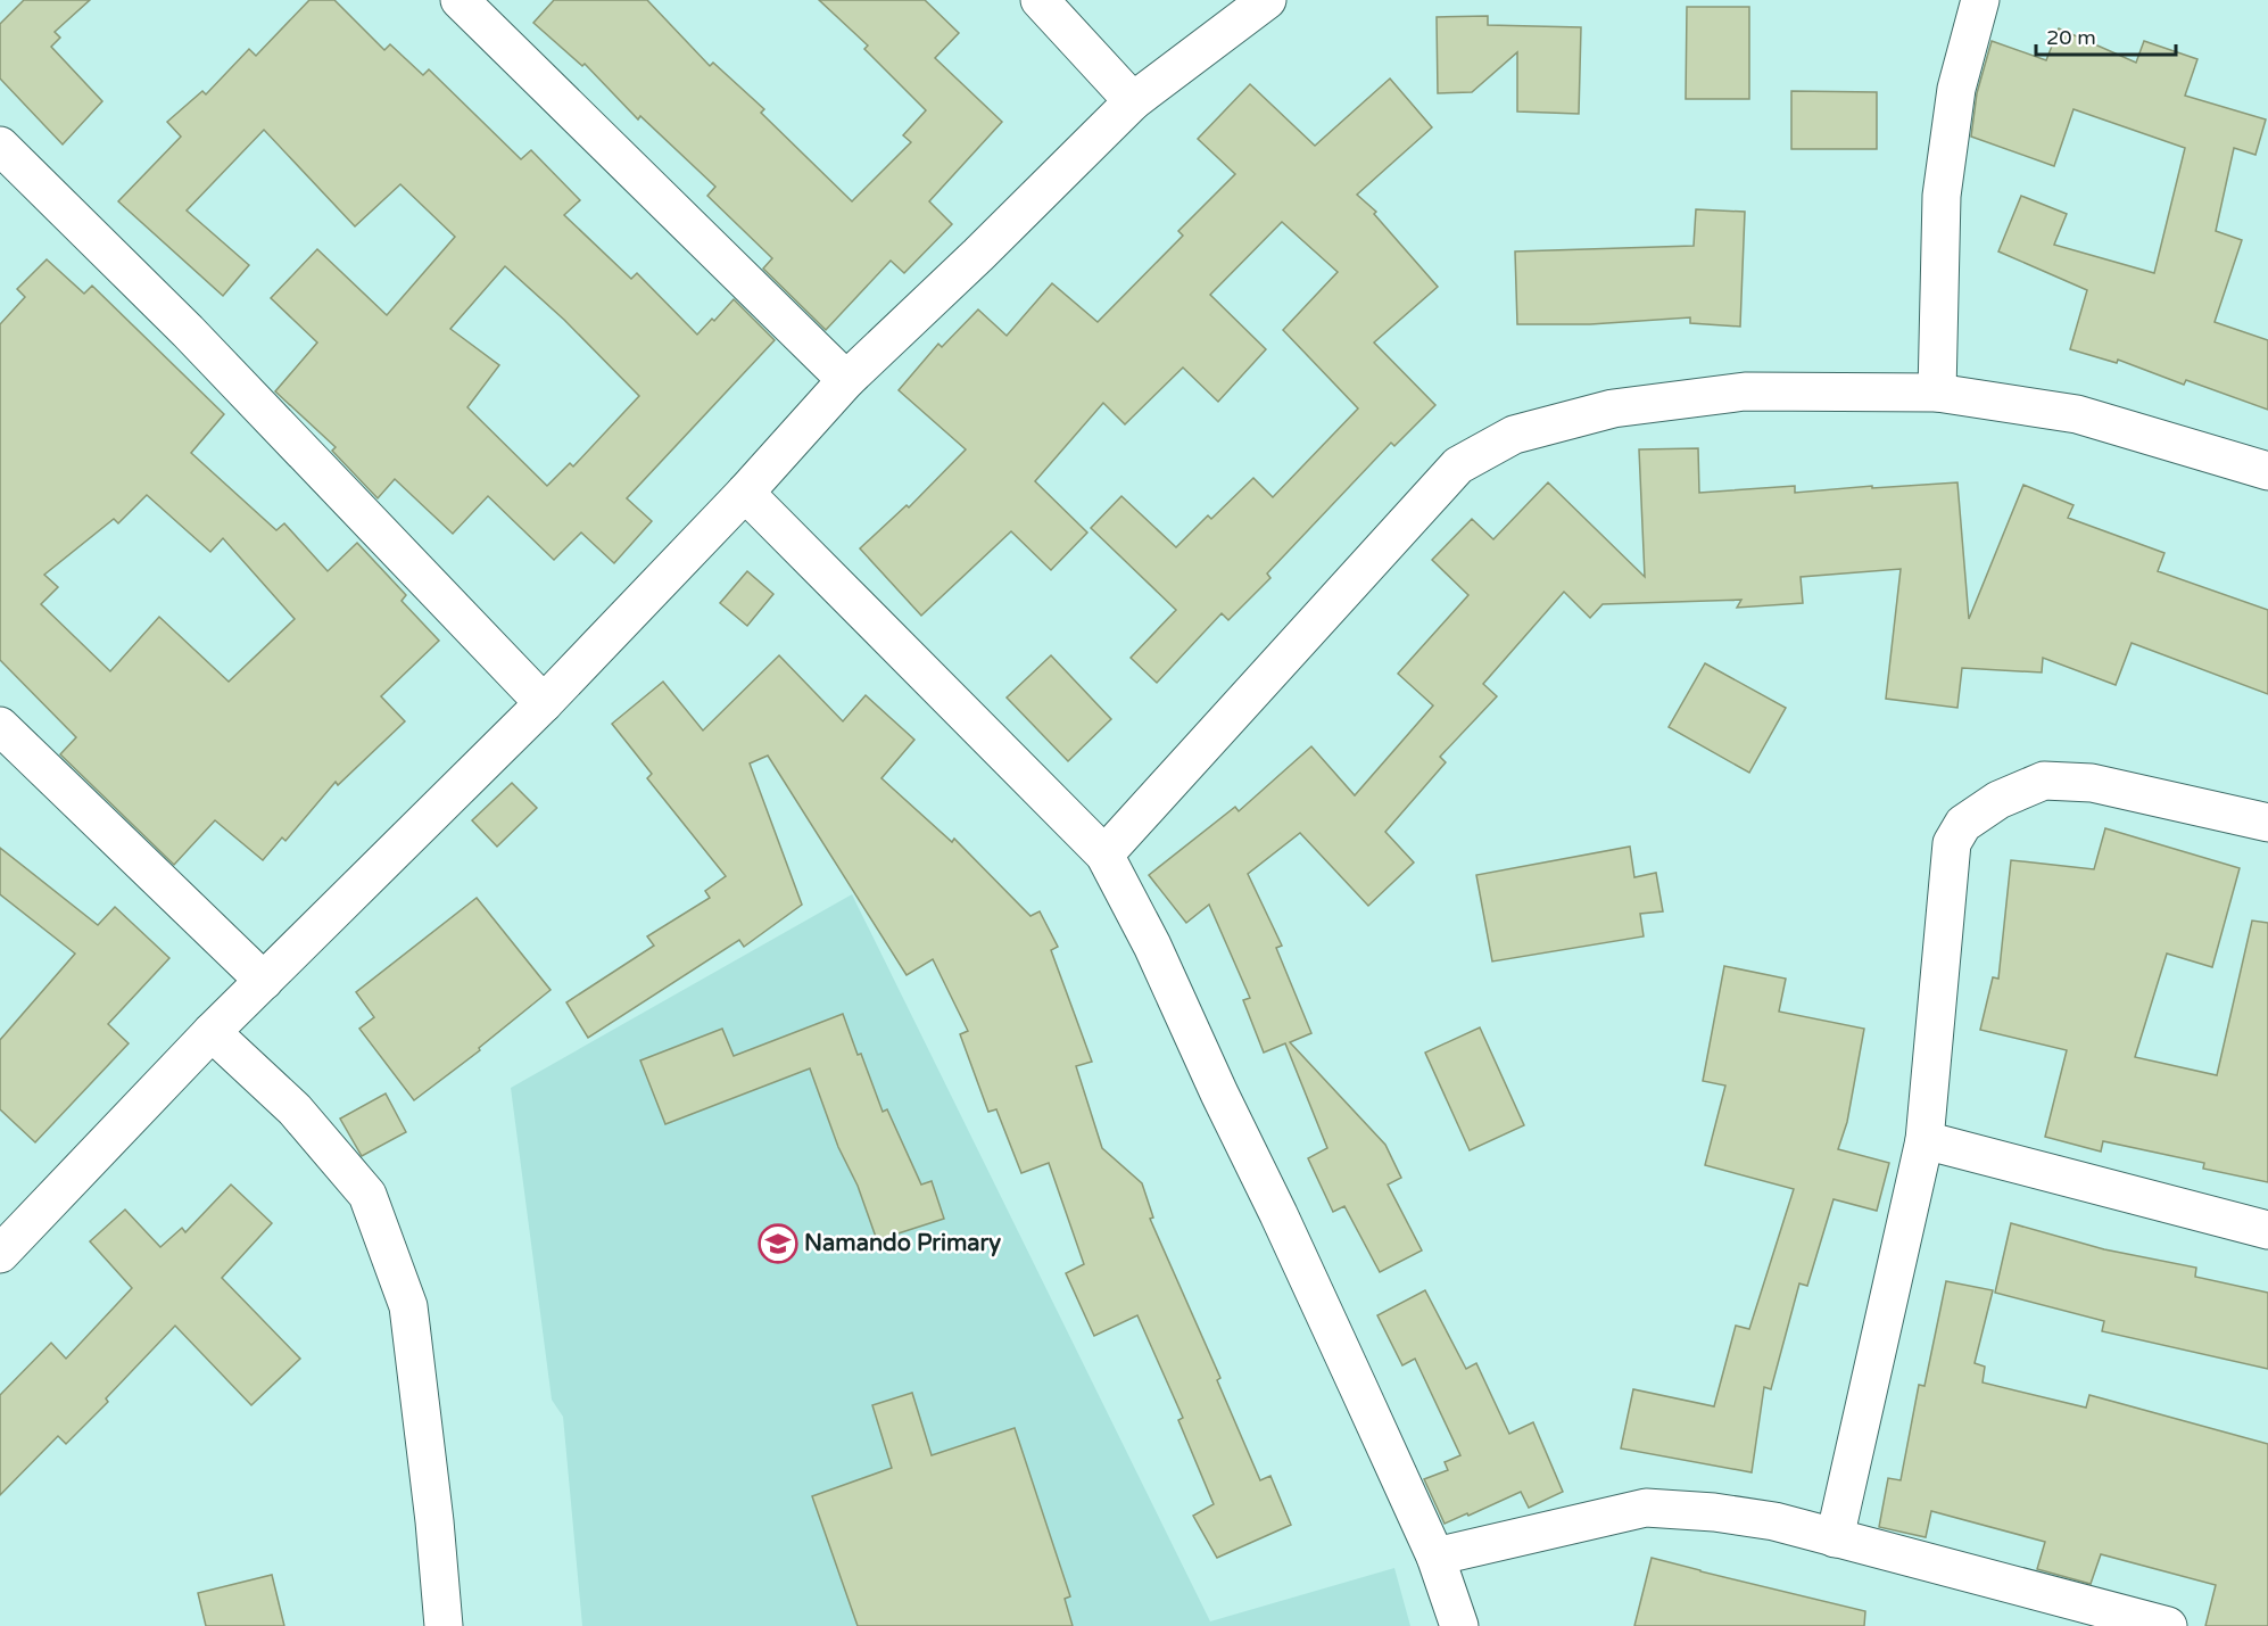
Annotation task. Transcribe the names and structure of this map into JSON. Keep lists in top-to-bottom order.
{
  "places": {
    "school or university": ["Namando Primary"]
  },
  "scale_bar": "20 m"
}
